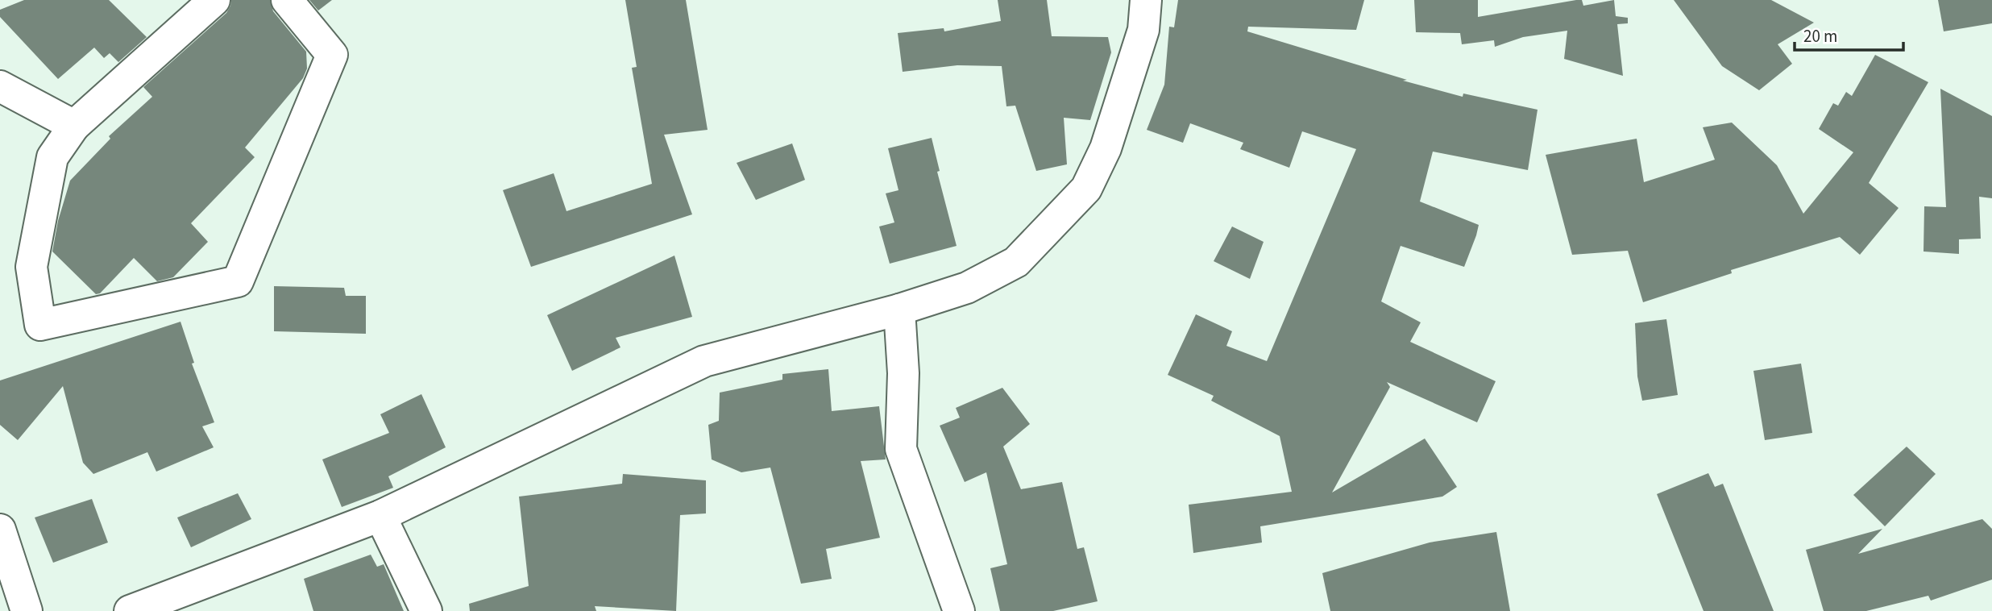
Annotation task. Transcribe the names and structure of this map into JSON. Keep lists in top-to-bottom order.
{
  "scale_bar": "20 m"
}
